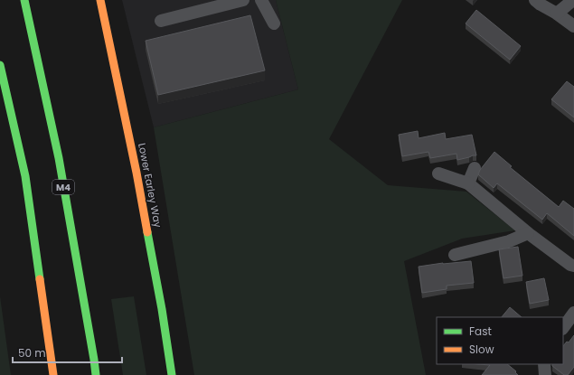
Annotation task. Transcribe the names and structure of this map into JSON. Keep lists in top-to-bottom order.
{
  "streets": {
    "main road": ["Lower Earley Way", "M4"]
  },
  "legend": ["Fast", "Slow"],
  "scale_bar": "50 m"
}
